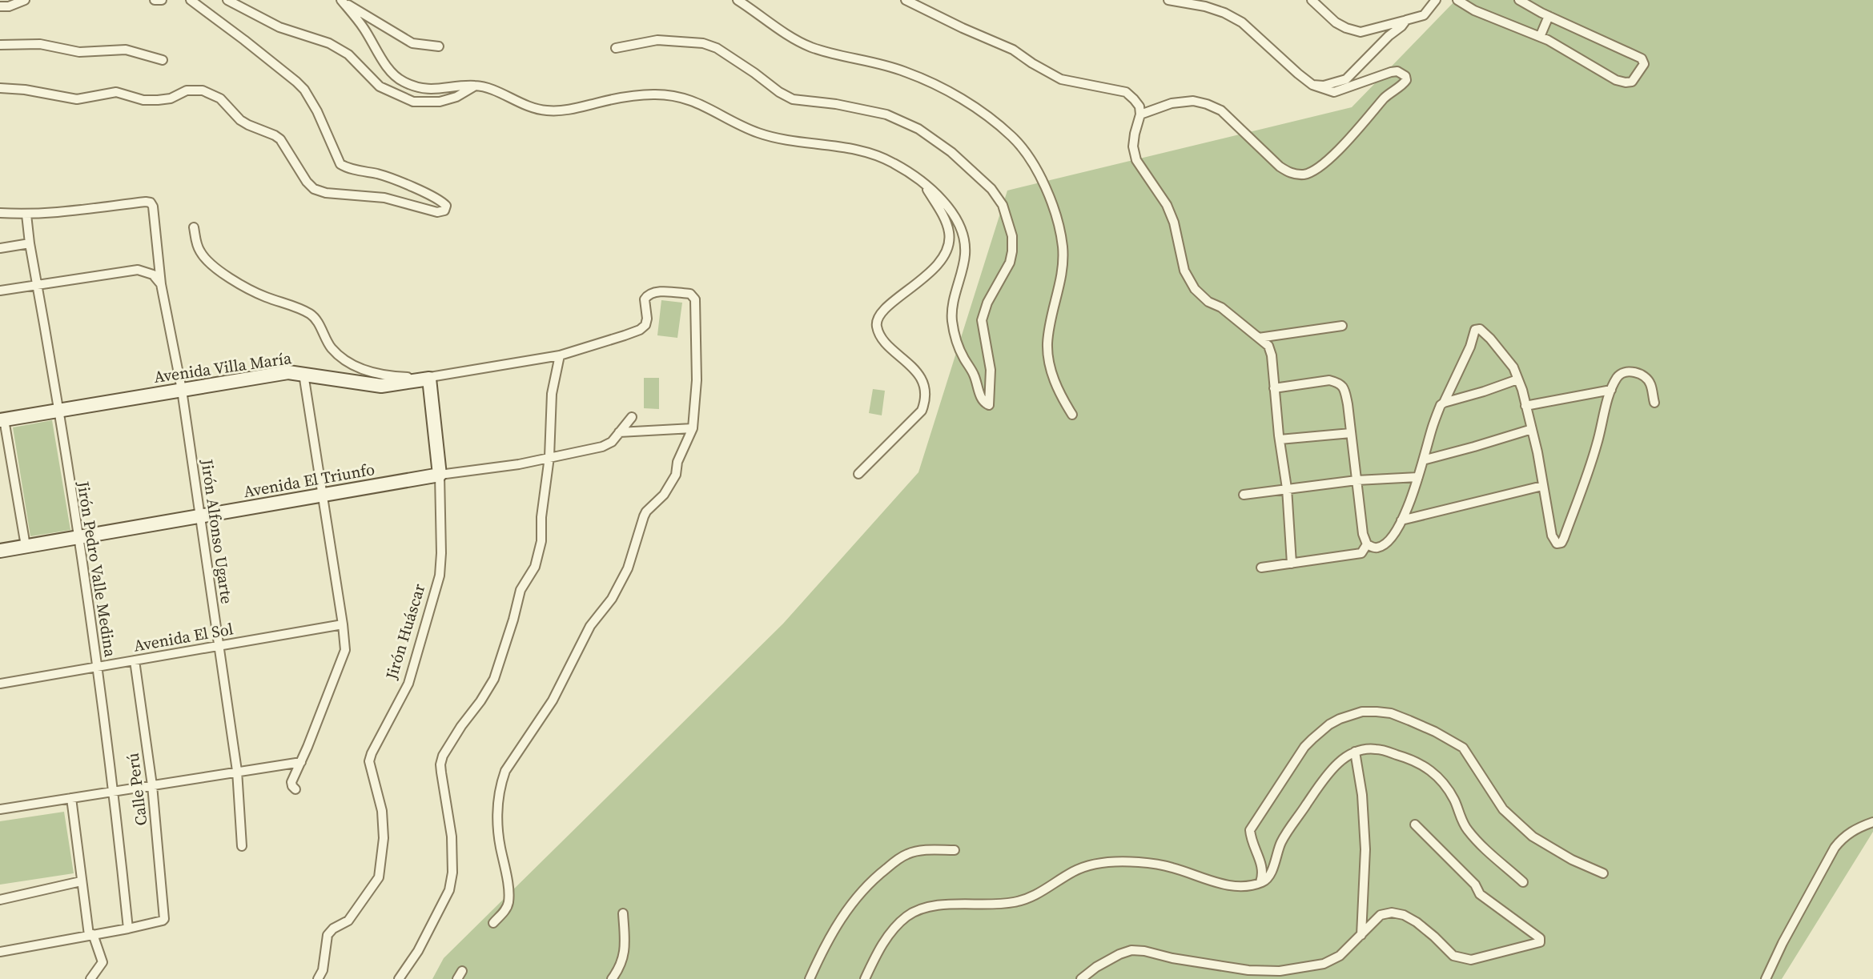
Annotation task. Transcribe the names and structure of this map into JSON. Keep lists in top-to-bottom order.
{
  "streets": {
    "street": [
      "Avenida Villa María",
      "Avenida El Triunfo",
      "Jirón Alfonso Ugarte",
      "Jirón Pedro Valle Medina",
      "Jirón Huáscar",
      "Avenida El Sol",
      "Calle Perú"
    ]
  },
  "crossings": [
    ["Avenida Villa María", "Jirón Alfonso Ugarte"],
    ["Avenida Villa María", "Jirón Pedro Valle Medina"],
    ["Avenida Villa María", "Jirón Huáscar"],
    ["Avenida El Triunfo", "Jirón Alfonso Ugarte"],
    ["Avenida El Triunfo", "Jirón Pedro Valle Medina"],
    ["Avenida El Triunfo", "Jirón Huáscar"],
    ["Jirón Alfonso Ugarte", "Jirón Pedro Valle Medina"],
    ["Jirón Alfonso Ugarte", "Avenida El Sol"],
    ["Jirón Pedro Valle Medina", "Avenida El Sol"],
    ["Jirón Pedro Valle Medina", "Calle Perú"],
    ["Avenida El Sol", "Calle Perú"]
  ]
}
